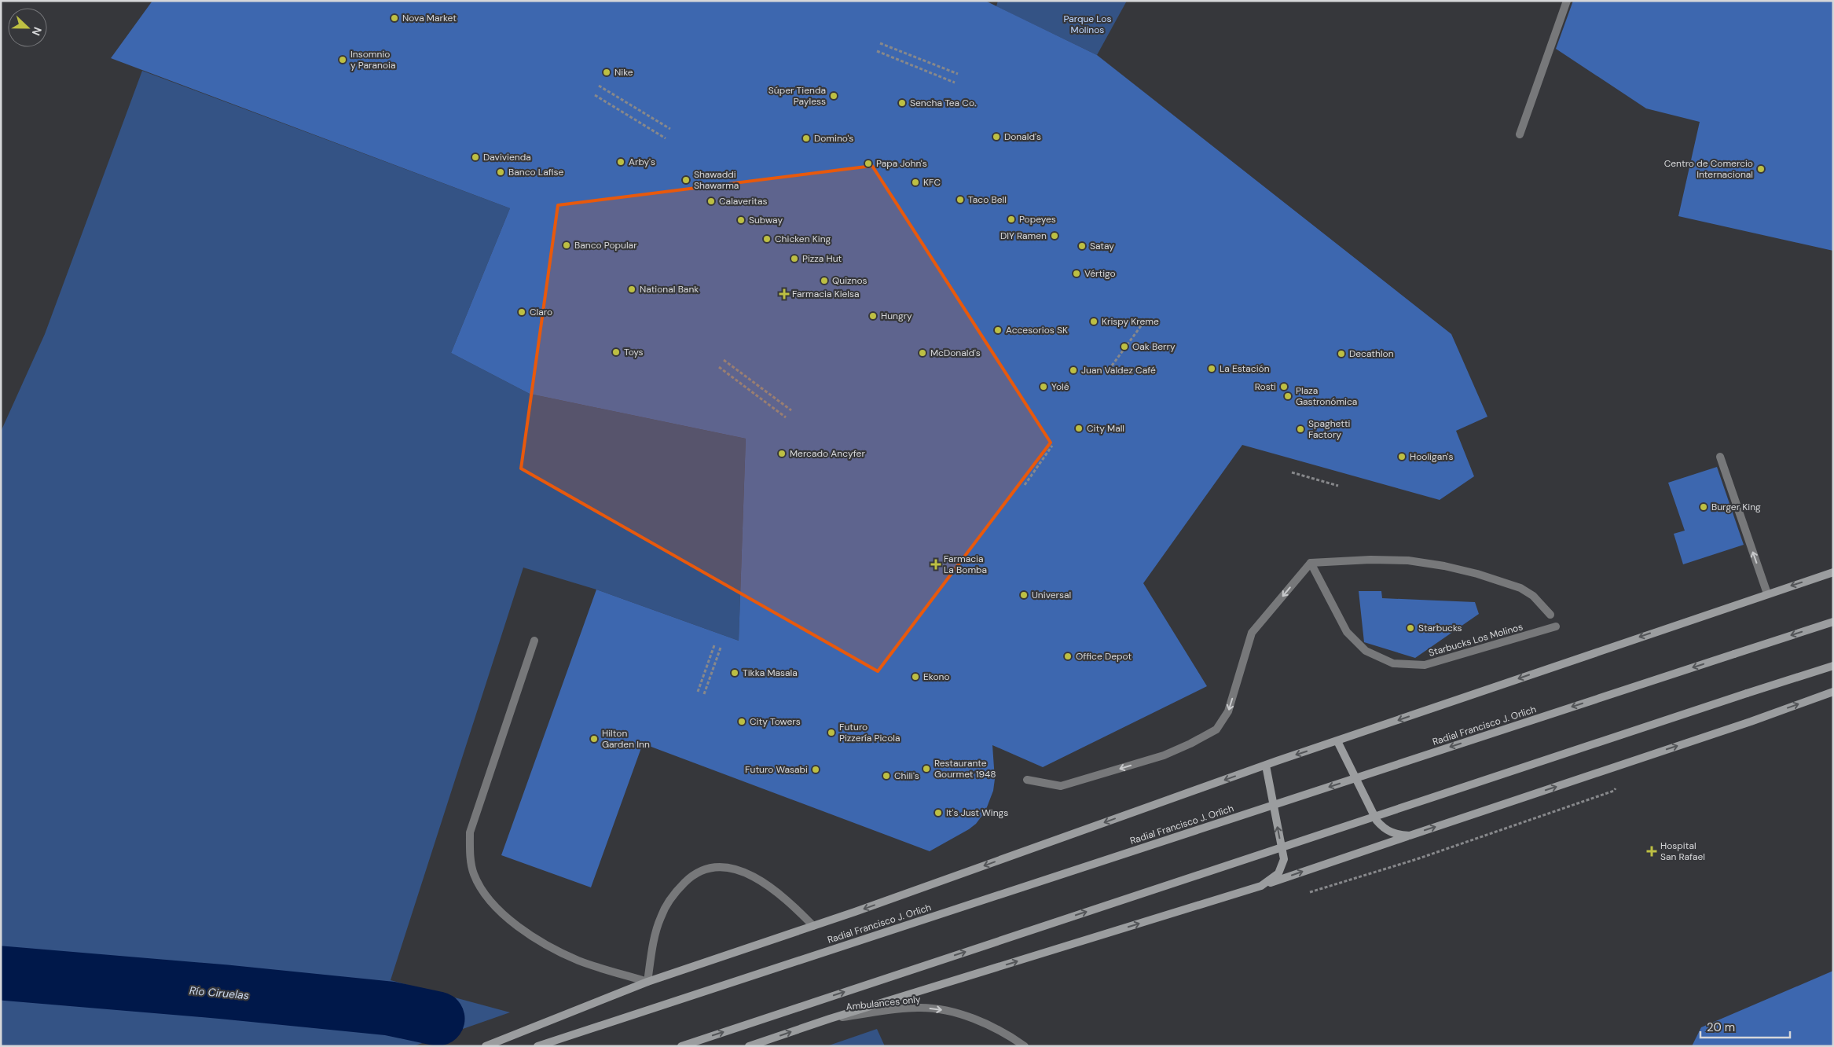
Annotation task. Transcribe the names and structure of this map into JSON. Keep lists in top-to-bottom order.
{
  "streets": {
    "main road": ["Radial Francisco J. Orlich"],
    "lane": ["Starbucks Los Molinos", "Ambulances only"]
  },
  "one_way": ["Ambulances only"],
  "water": ["Río Ciruelas"],
  "parks": ["Parque Los Molinos"],
  "places": {
    "other": [
      "Nova Market",
      "Insomnio y Paranoia",
      "Nike",
      "Súper Tienda Payless",
      "Sencha Tea Co.",
      "Donald's",
      "Domino's",
      "Davivienda",
      "Arby's",
      "Papa John's",
      "Centro de Comercio Internacional",
      "Banco Lafise",
      "Shawaddi Shawarma",
      "KFC",
      "Taco Bell",
      "Calaveritas",
      "Popeyes",
      "Subway",
      "DIY Ramen",
      "Chicken King",
      "Banco Popular",
      "Satay",
      "Pizza Hut",
      "Vértigo",
      "Quiznos",
      "National Bank",
      "Claro",
      "Hungry",
      "Krispy Kreme",
      "Accesorios SK",
      "Oak Berry",
      "Toys",
      "McDonald's",
      "Decathlon",
      "La Estación",
      "Juan Valdez Café",
      "Yolé",
      "Rosti",
      "Plaza Gastronómica",
      "City Mall",
      "Spaghetti Factory",
      "Mercado Ancyfer",
      "Hooligan's",
      "Burger King",
      "Universal",
      "Starbucks",
      "Office Depot",
      "Tikka Masala",
      "Ekono",
      "City Towers",
      "Futuro Pizzería Picola",
      "Hilton Garden Inn",
      "Restaurante Gourmet 1948",
      "Futuro Wasabi",
      "Chili's",
      "It's Just Wings"
    ],
    "health": ["Farmacia Kielsa", "Farmacia La Bomba", "Hospital San Rafael"]
  },
  "scale_bar": "20 m",
  "north": "right"
}
